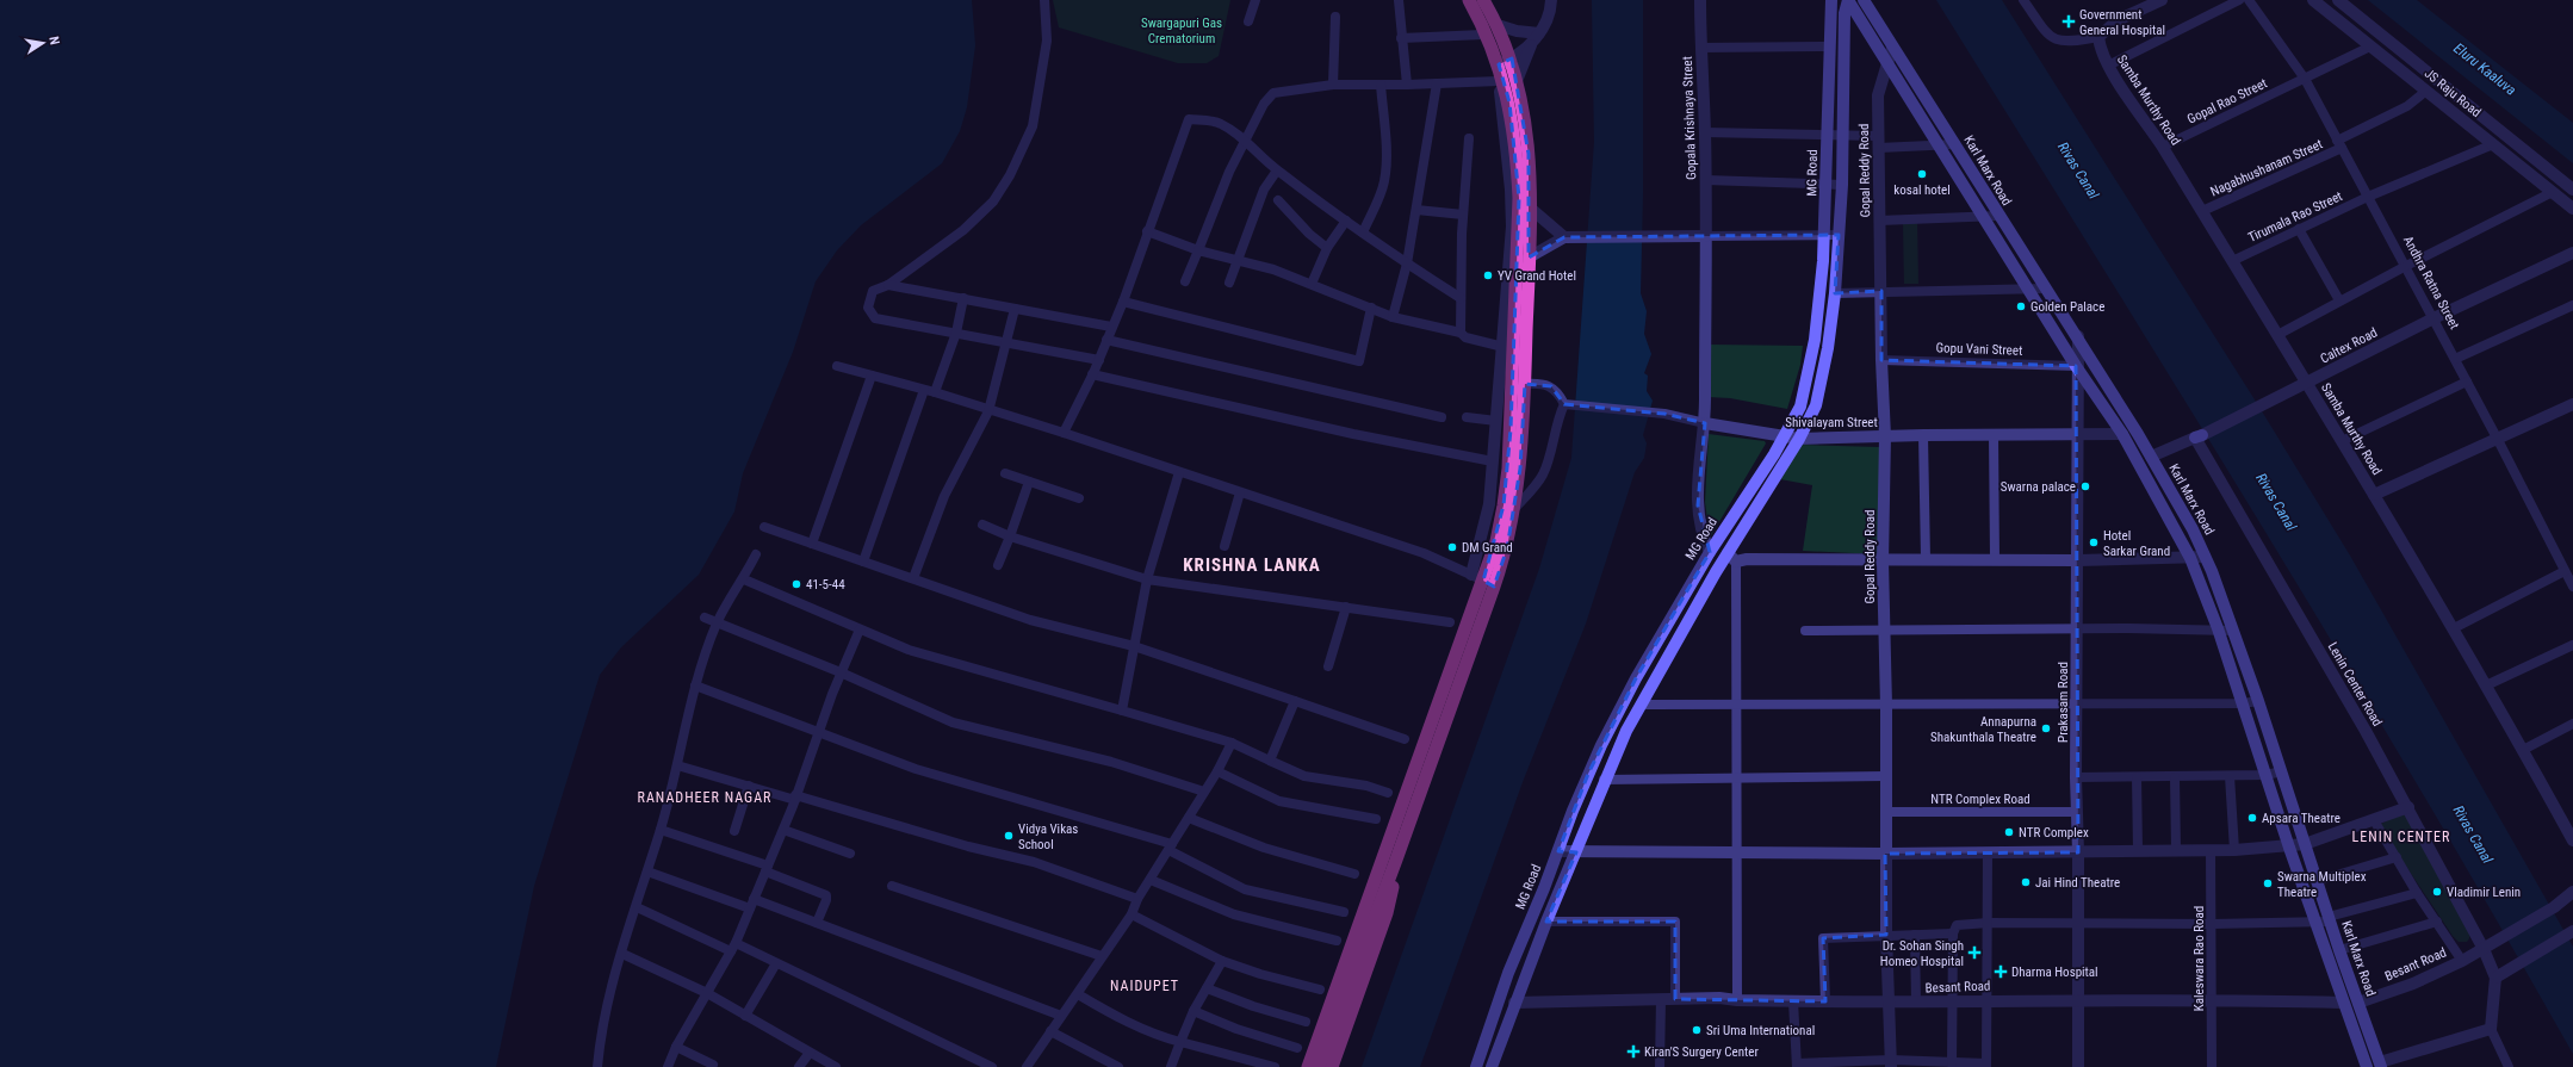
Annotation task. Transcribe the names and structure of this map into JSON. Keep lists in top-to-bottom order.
{
  "streets": {
    "main road": ["Karl Marx Road", "MG Road", "Caltex Road"],
    "street": [
      "JS Raju Road",
      "Samba Murthy Road",
      "Gopal Rao Street",
      "Gopala Krishnaya Street",
      "Nagabhushanam Street",
      "Gopal Reddy Road",
      "Tirumala Rao Street",
      "Andhra Ratna Street",
      "Gopu Vani Street",
      "Shivalayam Street",
      "Lenin Center Road",
      "Prakasam Road",
      "NTR Complex Road",
      "Kaleswara Rao Road",
      "Besant Road"
    ]
  },
  "crossings": [
    ["JS Raju Road", "Gopal Rao Street"],
    ["JS Raju Road", "Nagabhushanam Street"],
    ["JS Raju Road", "Tirumala Rao Street"],
    ["Samba Murthy Road", "Gopal Rao Street"],
    ["Samba Murthy Road", "Nagabhushanam Street"],
    ["Samba Murthy Road", "Tirumala Rao Street"],
    ["Samba Murthy Road", "Caltex Road"],
    ["Gopal Rao Street", "Andhra Ratna Street"],
    ["Gopala Krishnaya Street", "MG Road"],
    ["Gopala Krishnaya Street", "Shivalayam Street"],
    ["Nagabhushanam Street", "Andhra Ratna Street"],
    ["Gopal Reddy Road", "Karl Marx Road"],
    ["Gopal Reddy Road", "Gopu Vani Street"],
    ["Gopal Reddy Road", "Shivalayam Street"],
    ["Gopal Reddy Road", "NTR Complex Road"],
    ["Gopal Reddy Road", "Besant Road"],
    ["Karl Marx Road", "Caltex Road"],
    ["Karl Marx Road", "Gopu Vani Street"],
    ["Karl Marx Road", "Shivalayam Street"],
    ["Karl Marx Road", "Prakasam Road"],
    ["Karl Marx Road", "Besant Road"],
    ["MG Road", "Shivalayam Street"],
    ["Tirumala Rao Street", "Andhra Ratna Street"],
    ["Andhra Ratna Street", "Caltex Road"],
    ["Caltex Road", "Lenin Center Road"],
    ["Gopu Vani Street", "Prakasam Road"],
    ["Shivalayam Street", "Prakasam Road"],
    ["Lenin Center Road", "Besant Road"],
    ["Prakasam Road", "NTR Complex Road"],
    ["Prakasam Road", "Besant Road"],
    ["Kaleswara Rao Road", "Besant Road"]
  ],
  "districts": [
    "KRISHNA LANKA",
    "RANADHEER NAGAR",
    "LENIN CENTER",
    "NAIDUPET"
  ],
  "water": ["Eluru Kaaluva", "Rivas Canal"],
  "parks": ["Swargapuri Gas Crematorium"],
  "places": {
    "health": [
      "Government General Hospital",
      "Dr. Sohan Singh Homeo Hospital",
      "Dharma Hospital",
      "Kiran'S Surgery Center"
    ],
    "other": [
      "kosal hotel",
      "YV Grand Hotel",
      "Golden Palace",
      "Swarna palace",
      "Hotel Sarkar Grand",
      "DM Grand",
      "41-5-44",
      "Annapurna Shakunthala Theatre",
      "Apsara Theatre",
      "NTR Complex",
      "Vidya Vikas School",
      "Jai Hind Theatre",
      "Swarna Multiplex Theatre",
      "Vladimir Lenin",
      "Sri Uma International"
    ]
  },
  "north": "right"
}
